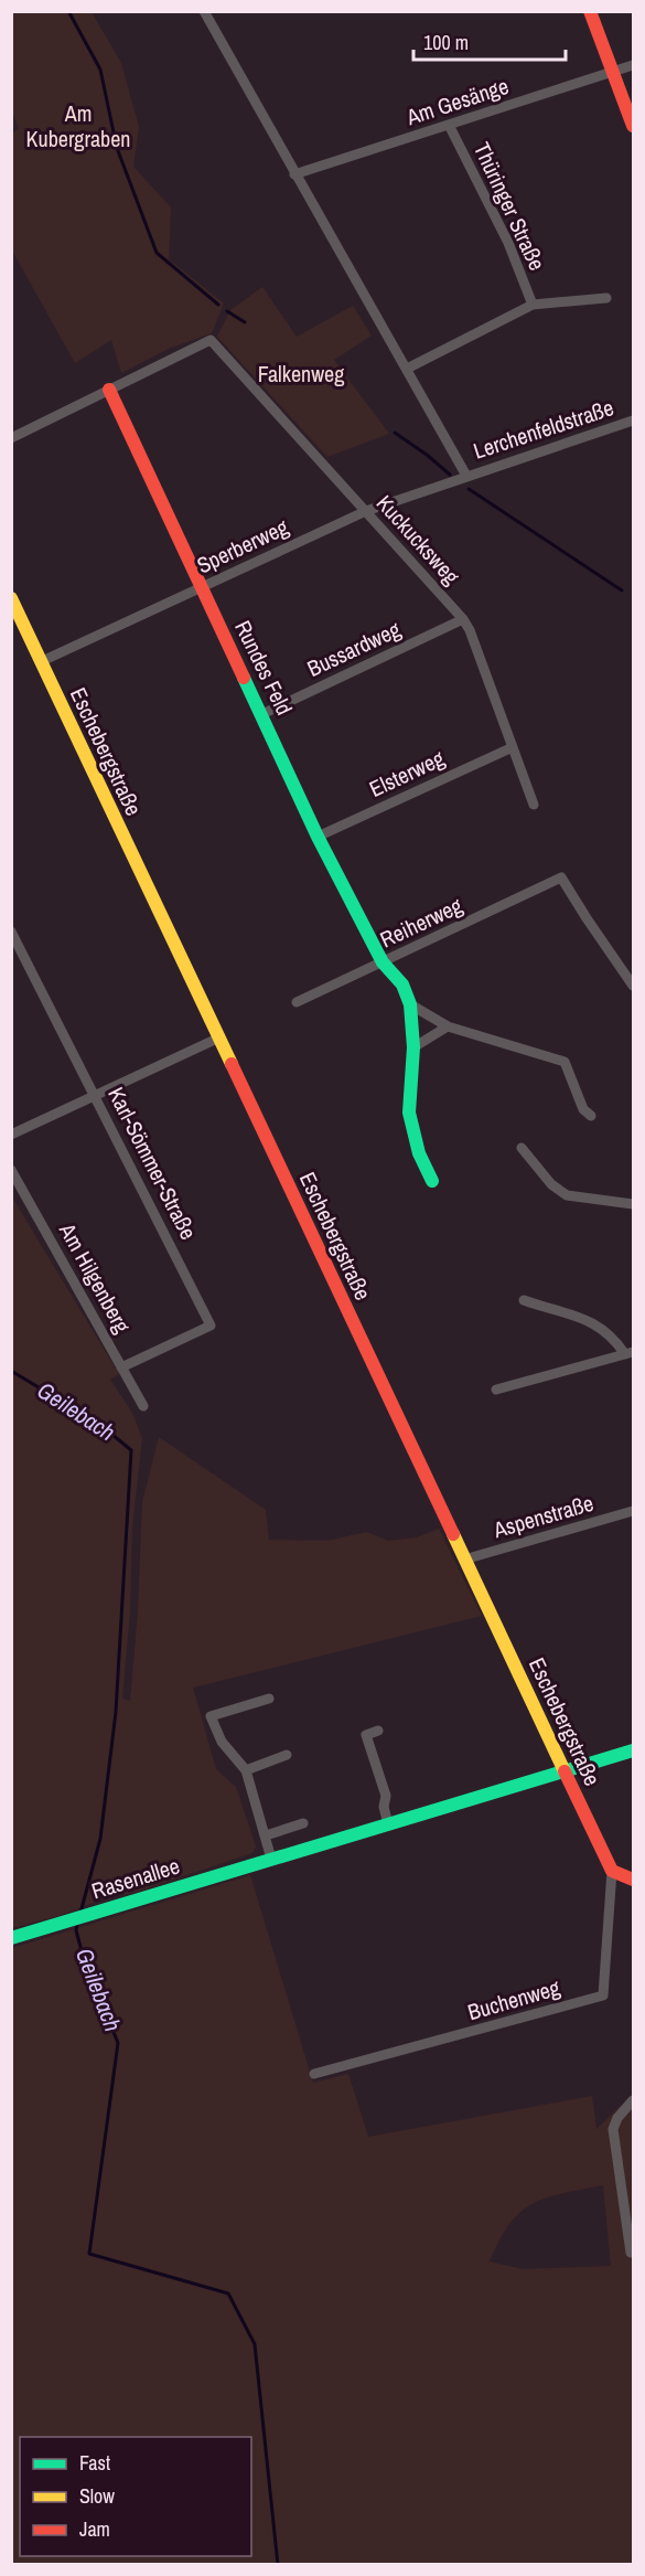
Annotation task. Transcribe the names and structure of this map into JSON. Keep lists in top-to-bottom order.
{
  "streets": {
    "street": [
      "Am Gesänge",
      "Thüringer Straße",
      "Lerchenfeldstraße",
      "Kuckucksweg",
      "Sperberweg",
      "Bussardweg",
      "Rundes Feld",
      "Eschebergstraße",
      "Elsterweg",
      "Reiherweg",
      "Karl-Sömmer-Straße",
      "Am Hilgenberg",
      "Aspenstraße",
      "Rasenallee",
      "Buchenweg"
    ]
  },
  "crossings": [
    ["Am Gesänge", "Thüringer Straße"],
    ["Lerchenfeldstraße", "Sperberweg"],
    ["Kuckucksweg", "Sperberweg"],
    ["Kuckucksweg", "Bussardweg"],
    ["Kuckucksweg", "Rundes Feld"],
    ["Kuckucksweg", "Elsterweg"],
    ["Sperberweg", "Rundes Feld"],
    ["Sperberweg", "Eschebergstraße"],
    ["Bussardweg", "Rundes Feld"],
    ["Rundes Feld", "Elsterweg"],
    ["Rundes Feld", "Reiherweg"],
    ["Eschebergstraße", "Aspenstraße"],
    ["Eschebergstraße", "Rasenallee"],
    ["Eschebergstraße", "Buchenweg"],
    ["Karl-Sömmer-Straße", "Am Hilgenberg"]
  ],
  "water": ["Geilebach"],
  "parks": ["Am Kubergraben", "Falkenweg"],
  "legend": ["Fast", "Slow", "Jam"],
  "scale_bar": "100 m"
}
